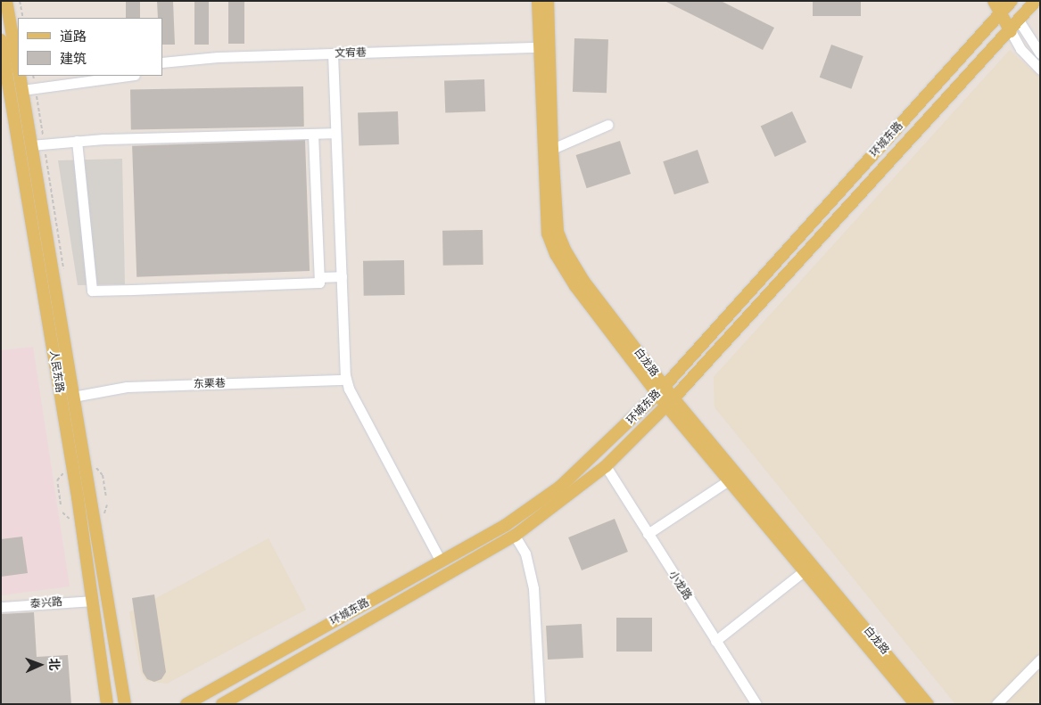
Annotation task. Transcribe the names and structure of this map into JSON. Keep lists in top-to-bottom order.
{
  "streets": {
    "main road": ["环城东路", "白龙路", "人民东路"],
    "street": [
      "文宥巷",
      "东栗巷",
      "小龙路",
      "泰兴路"
    ]
  },
  "crossings": [
    ["文宥巷", "白龙路"],
    ["环城东路", "白龙路"],
    ["环城东路", "小龙路"],
    ["人民东路", "东栗巷"],
    ["人民东路", "泰兴路"]
  ],
  "legend": ["道路", "建筑"],
  "north": "right"
}
